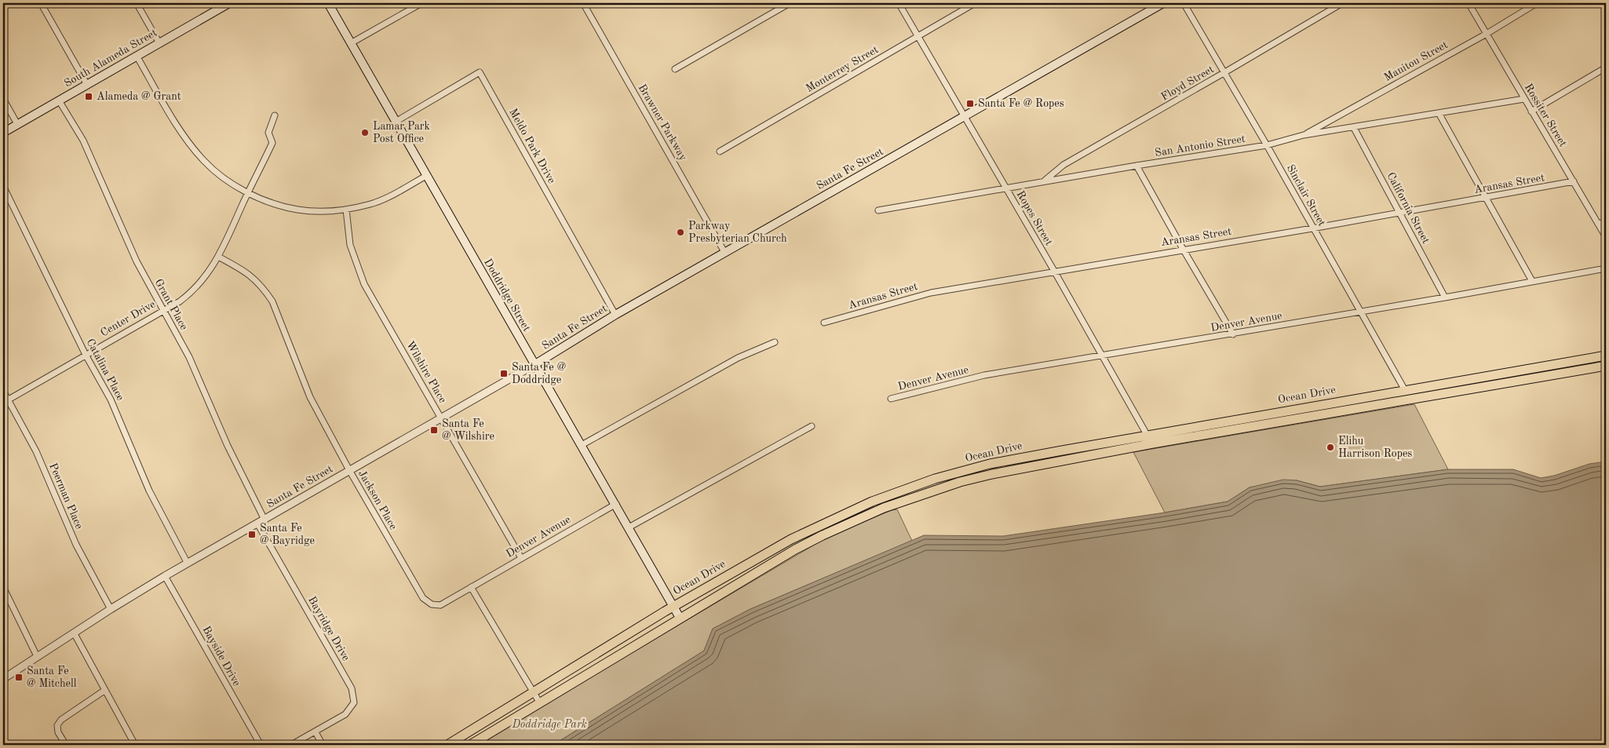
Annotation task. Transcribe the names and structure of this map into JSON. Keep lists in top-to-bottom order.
{
  "streets": {
    "main road": [
      "South Alameda Street",
      "Santa Fe Street",
      "Doddridge Street",
      "Ocean Drive"
    ],
    "street": [
      "Manitou Street",
      "Monterrey Street",
      "Floyd Street",
      "Rossiter Street",
      "Brawner Parkway",
      "Meldo Park Drive",
      "San Antonio Street",
      "Aransas Street",
      "Sinclair Street",
      "California Street",
      "Ropes Street",
      "Grant Place",
      "Center Drive",
      "Denver Avenue",
      "Catalina Place",
      "Wilshire Place",
      "Peerman Place",
      "Jackson Place",
      "Bayridge Drive",
      "Bayside Drive"
    ]
  },
  "crossings": [
    ["South Alameda Street", "Grant Place"],
    ["Manitou Street", "Rossiter Street"],
    ["Manitou Street", "San Antonio Street"],
    ["Monterrey Street", "Ropes Street"],
    ["Floyd Street", "San Antonio Street"],
    ["Floyd Street", "Sinclair Street"],
    ["Rossiter Street", "San Antonio Street"],
    ["Rossiter Street", "Aransas Street"],
    ["Brawner Parkway", "Santa Fe Street"],
    ["Meldo Park Drive", "Santa Fe Street"],
    ["Meldo Park Drive", "Doddridge Street"],
    ["San Antonio Street", "Sinclair Street"],
    ["San Antonio Street", "California Street"],
    ["San Antonio Street", "Ropes Street"],
    ["Santa Fe Street", "Ropes Street"],
    ["Santa Fe Street", "Doddridge Street"],
    ["Santa Fe Street", "Grant Place"],
    ["Santa Fe Street", "Catalina Place"],
    ["Santa Fe Street", "Wilshire Place"],
    ["Santa Fe Street", "Peerman Place"],
    ["Santa Fe Street", "Jackson Place"],
    ["Santa Fe Street", "Bayridge Drive"],
    ["Santa Fe Street", "Bayside Drive"],
    ["Aransas Street", "Sinclair Street"],
    ["Aransas Street", "California Street"],
    ["Aransas Street", "Ropes Street"],
    ["Sinclair Street", "Denver Avenue"],
    ["Sinclair Street", "Ocean Drive"],
    ["California Street", "Denver Avenue"],
    ["Ropes Street", "Denver Avenue"],
    ["Ropes Street", "Ocean Drive"],
    ["Doddridge Street", "Denver Avenue"],
    ["Doddridge Street", "Ocean Drive"],
    ["Grant Place", "Center Drive"],
    ["Center Drive", "Catalina Place"],
    ["Center Drive", "Peerman Place"],
    ["Center Drive", "Jackson Place"],
    ["Denver Avenue", "Wilshire Place"],
    ["Denver Avenue", "Jackson Place"]
  ],
  "parks": ["Doddridge Park"],
  "places": {
    "transit": [
      "Alameda @ Grant",
      "Santa Fe @ Ropes",
      "Santa Fe @ Doddridge",
      "Santa Fe @ Wilshire",
      "Santa Fe @ Bayridge",
      "Santa Fe @ Mitchell"
    ],
    "other": ["Lamar Park Post Office", "Parkway Presbyterian Church", "Elihu Harrison Ropes"]
  }
}
